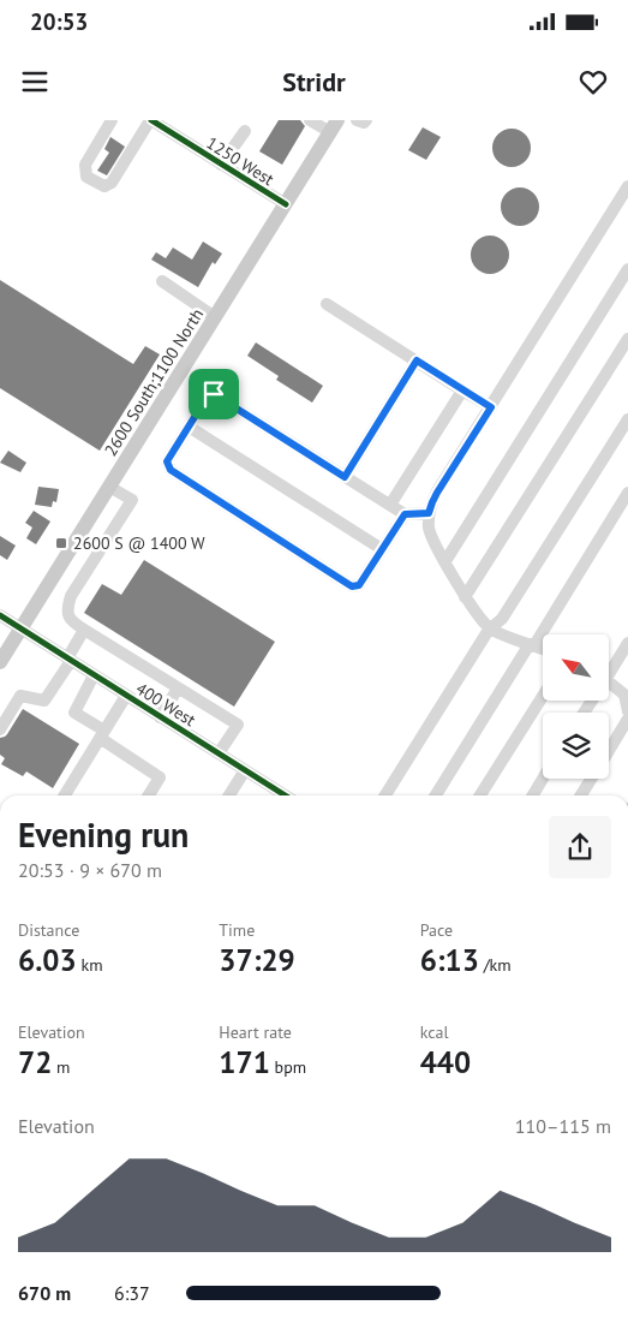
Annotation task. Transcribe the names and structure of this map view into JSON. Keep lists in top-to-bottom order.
{
  "streets": {
    "main road": ["2600 South;1100 North"],
    "street": ["1250 West", "400 West"]
  },
  "crossings": [
    ["1250 West", "2600 South;1100 North"],
    ["2600 South;1100 North", "400 West"]
  ],
  "places": {
    "transit": ["2600 S @ 1400 W"]
  },
  "north": "top left",
  "page": {
    "status": "20:53",
    "header": "Stridr",
    "heading": ["Evening run", "20:53 · 9 × 670 m"],
    "stats": [
      ["Distance", "6.03 km"],
      ["Time", "37:29"],
      ["Pace", "6:13 /km"],
      ["Elevation", "72 m"],
      ["Heart rate", "171 bpm"],
      ["kcal", "440"]
    ],
    "chart": ["Elevation", "110–115 m"],
    "list": [
      {
        "name": "670 m",
        "note": "6:37"
      }
    ]
  }
}
